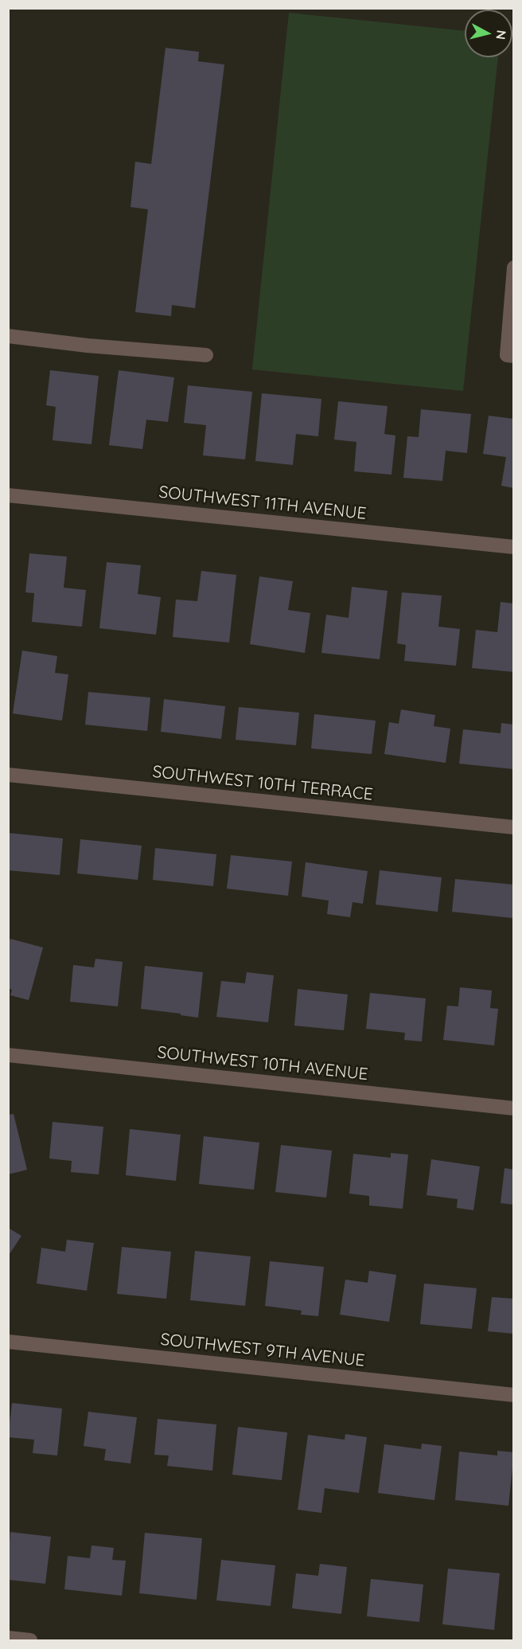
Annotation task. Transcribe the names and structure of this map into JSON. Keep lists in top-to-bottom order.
{
  "streets": {
    "street": [
      "SOUTHWEST 11TH AVENUE",
      "SOUTHWEST 10TH TERRACE",
      "SOUTHWEST 10TH AVENUE",
      "SOUTHWEST 9TH AVENUE"
    ]
  },
  "north": "right"
}
